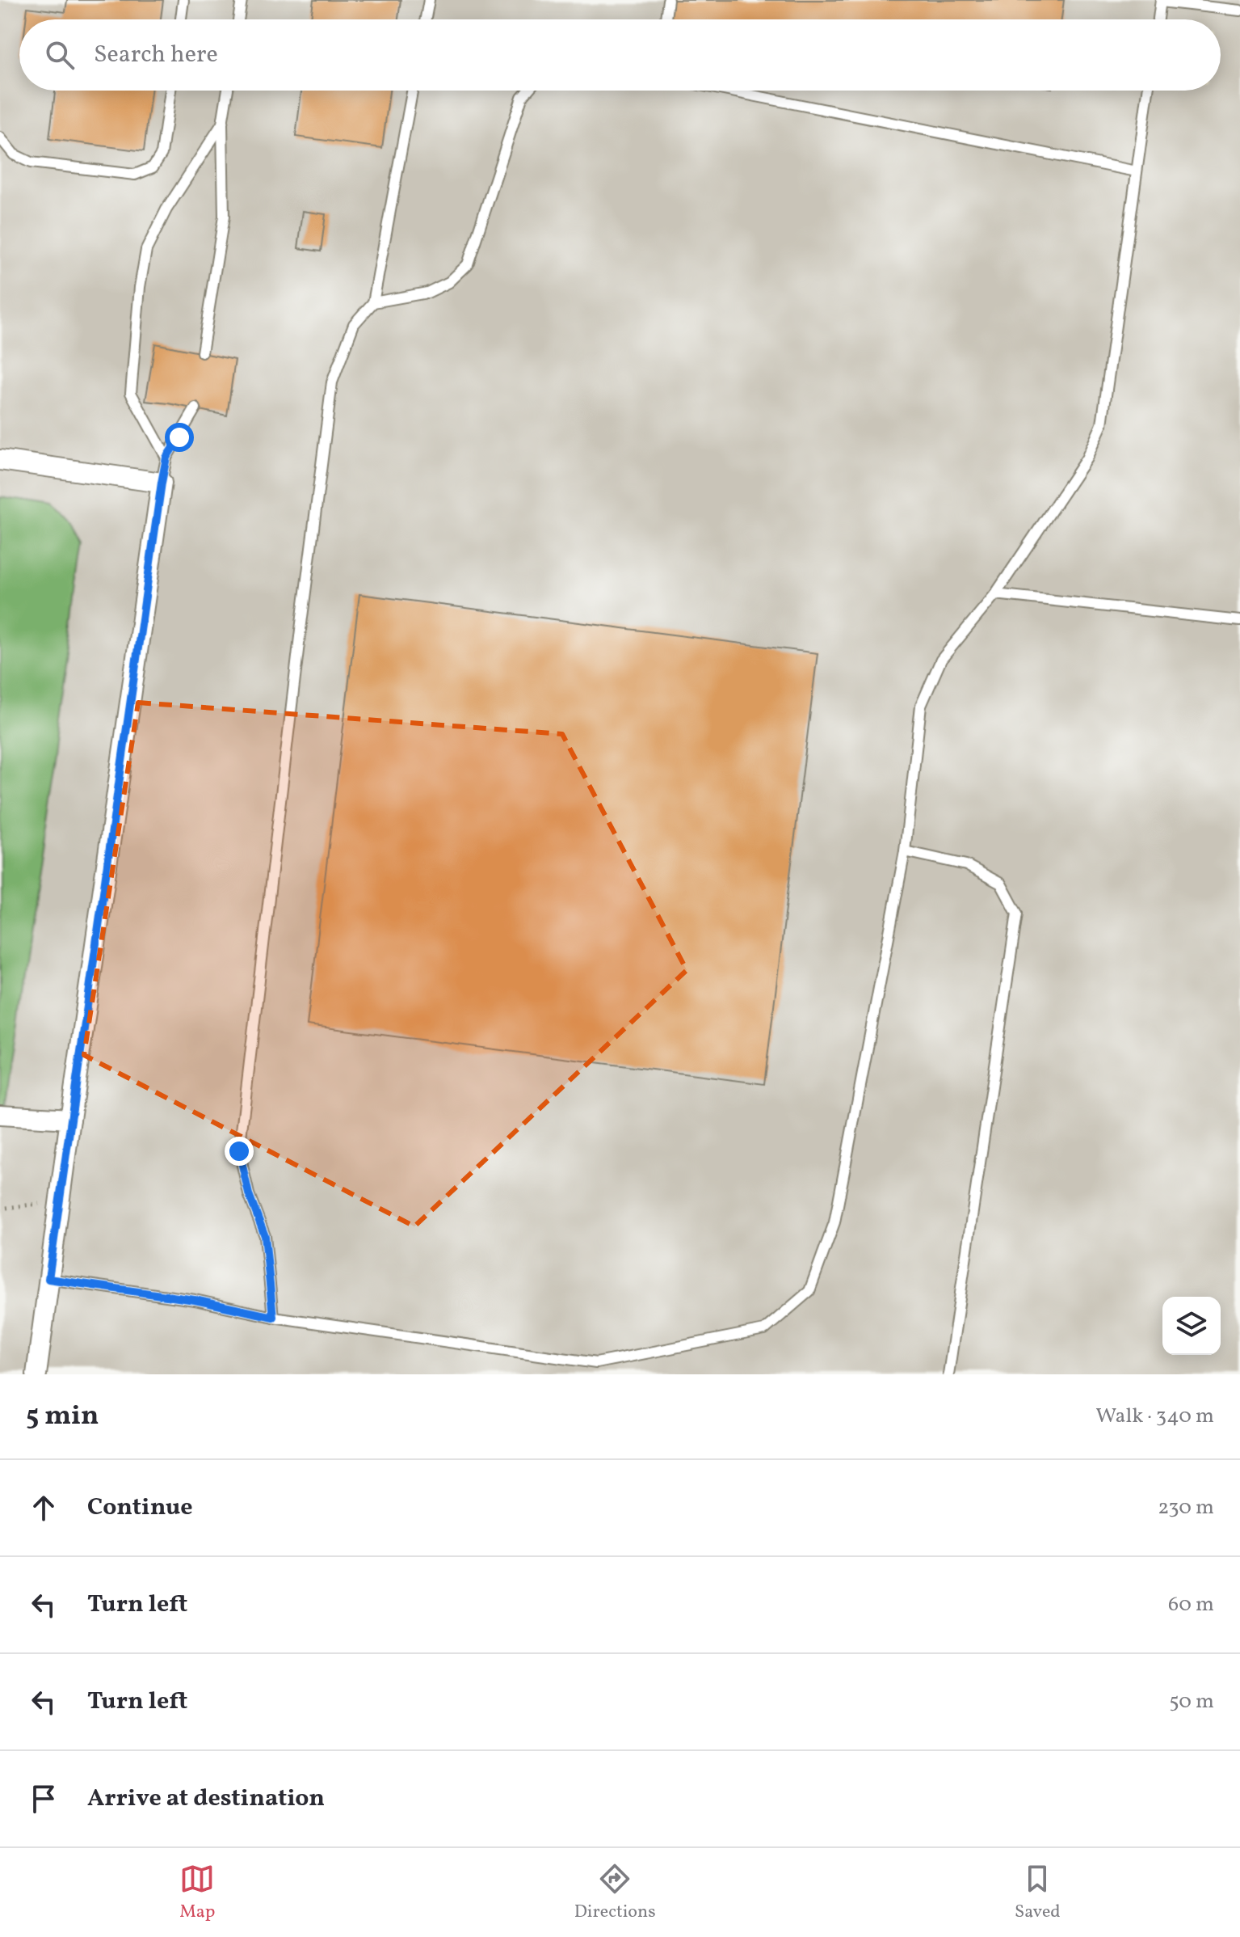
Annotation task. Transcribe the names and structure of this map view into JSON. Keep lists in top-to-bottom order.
{
  "page": {
    "search": "Search here",
    "heading": ["5 min", "Walk · 340 m"],
    "list": [
      ["Continue", "230 m"],
      ["Turn left", "60 m"],
      ["Turn left", "50 m"],
      "Arrive at destination"
    ],
    "nav": ["Map", "Directions", "Saved"]
  }
}
